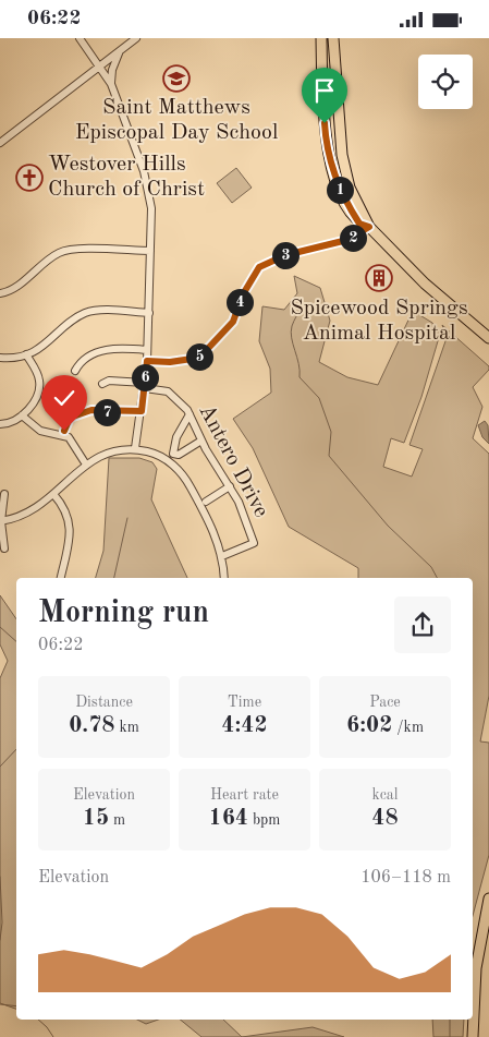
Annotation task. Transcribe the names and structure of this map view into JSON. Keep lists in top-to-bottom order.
{
  "streets": {
    "street": ["Antero Drive"]
  },
  "places": {
    "school or university": ["Saint Matthews Episcopal Day School"],
    "church": ["Westover Hills Church of Christ"],
    "building": ["Spicewood Springs Animal Hospital"]
  },
  "page": {
    "status": "06:22",
    "pins": [
      "1",
      "2",
      "3",
      "4",
      "5",
      "6",
      "7"
    ],
    "heading": ["Morning run", "06:22"],
    "stats": [
      ["Distance", "0.78 km"],
      ["Time", "4:42"],
      ["Pace", "6:02 /km"],
      ["Elevation", "15 m"],
      ["Heart rate", "164 bpm"],
      ["kcal", "48"]
    ],
    "chart": ["Elevation", "106–118 m"]
  }
}
